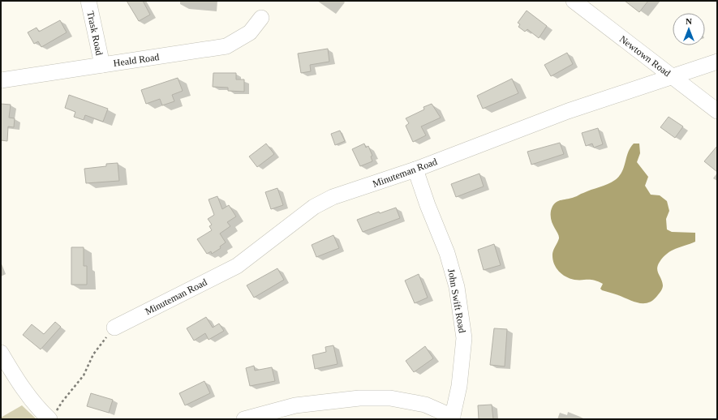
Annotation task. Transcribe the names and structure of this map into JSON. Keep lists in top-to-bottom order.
{
  "streets": {
    "street": [
      "Trask Road",
      "Newtown Road",
      "Heald Road",
      "Minuteman Road",
      "John Swift Road"
    ]
  },
  "crossings": [
    ["Trask Road", "Heald Road"],
    ["Newtown Road", "Minuteman Road"],
    ["Minuteman Road", "John Swift Road"]
  ],
  "north": "top"
}
